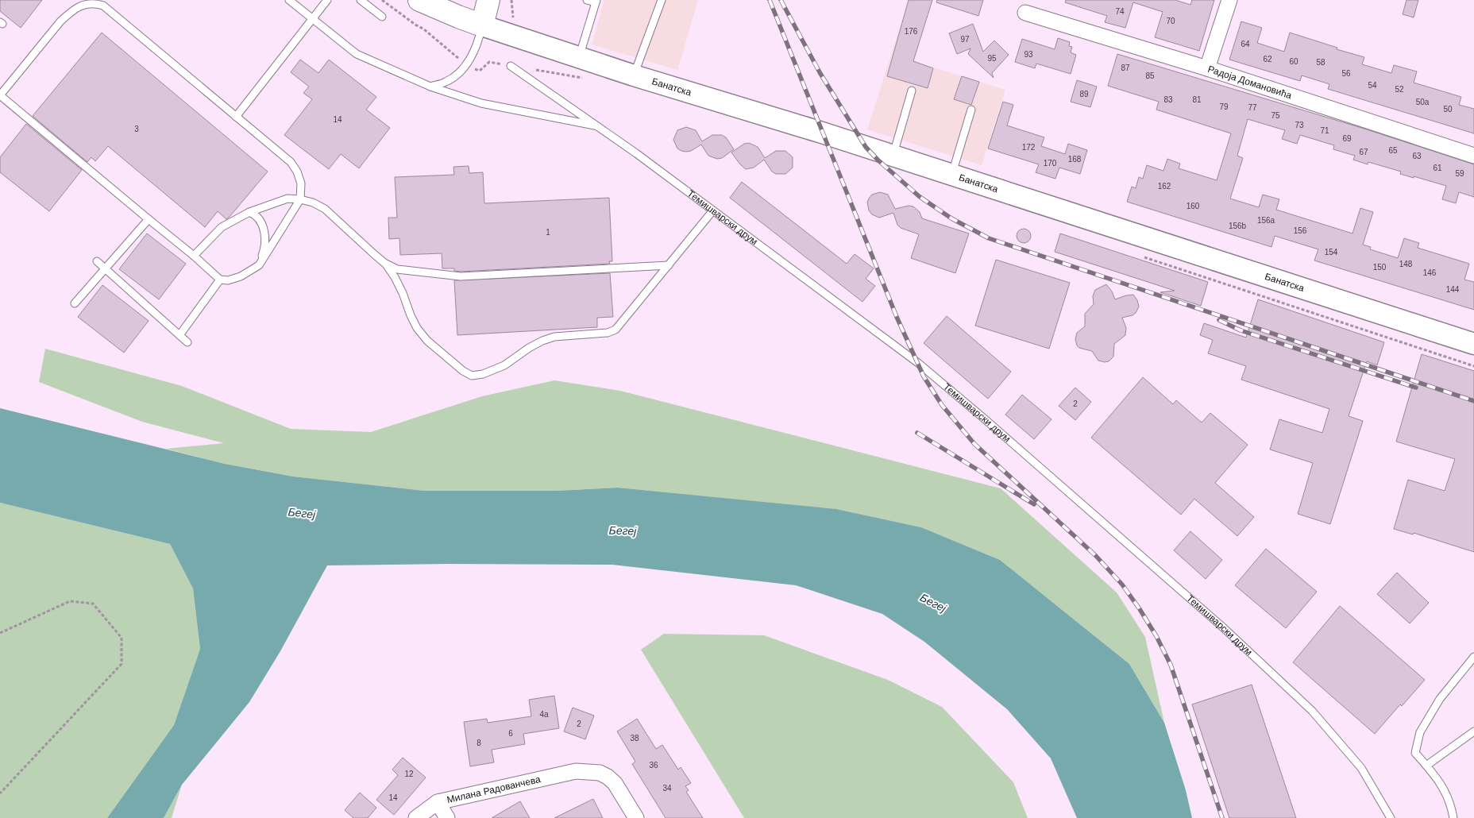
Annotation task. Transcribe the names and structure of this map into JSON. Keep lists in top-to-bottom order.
{
  "streets": {
    "main road": ["Банатска"],
    "street": ["Радоја Домановића", "Милана Радованчева"],
    "lane": ["Темишварски друм"]
  },
  "water": ["Бегеј"],
  "house_numbers": [
    "74",
    "70",
    "176",
    "97",
    "64",
    "93",
    "95",
    "62",
    "60",
    "58",
    "87",
    "56",
    "85",
    "54",
    "52",
    "89",
    "83",
    "81",
    "50a",
    "79",
    "77",
    "50",
    "75",
    "14",
    "73",
    "3",
    "71",
    "69",
    "172",
    "65",
    "67",
    "63",
    "168",
    "170",
    "61",
    "59",
    "162",
    "160",
    "156a",
    "156b",
    "156",
    "1",
    "154",
    "148",
    "150",
    "146",
    "144",
    "2",
    "4a",
    "2",
    "6",
    "38",
    "8",
    "36",
    "12",
    "34",
    "14"
  ]
}
